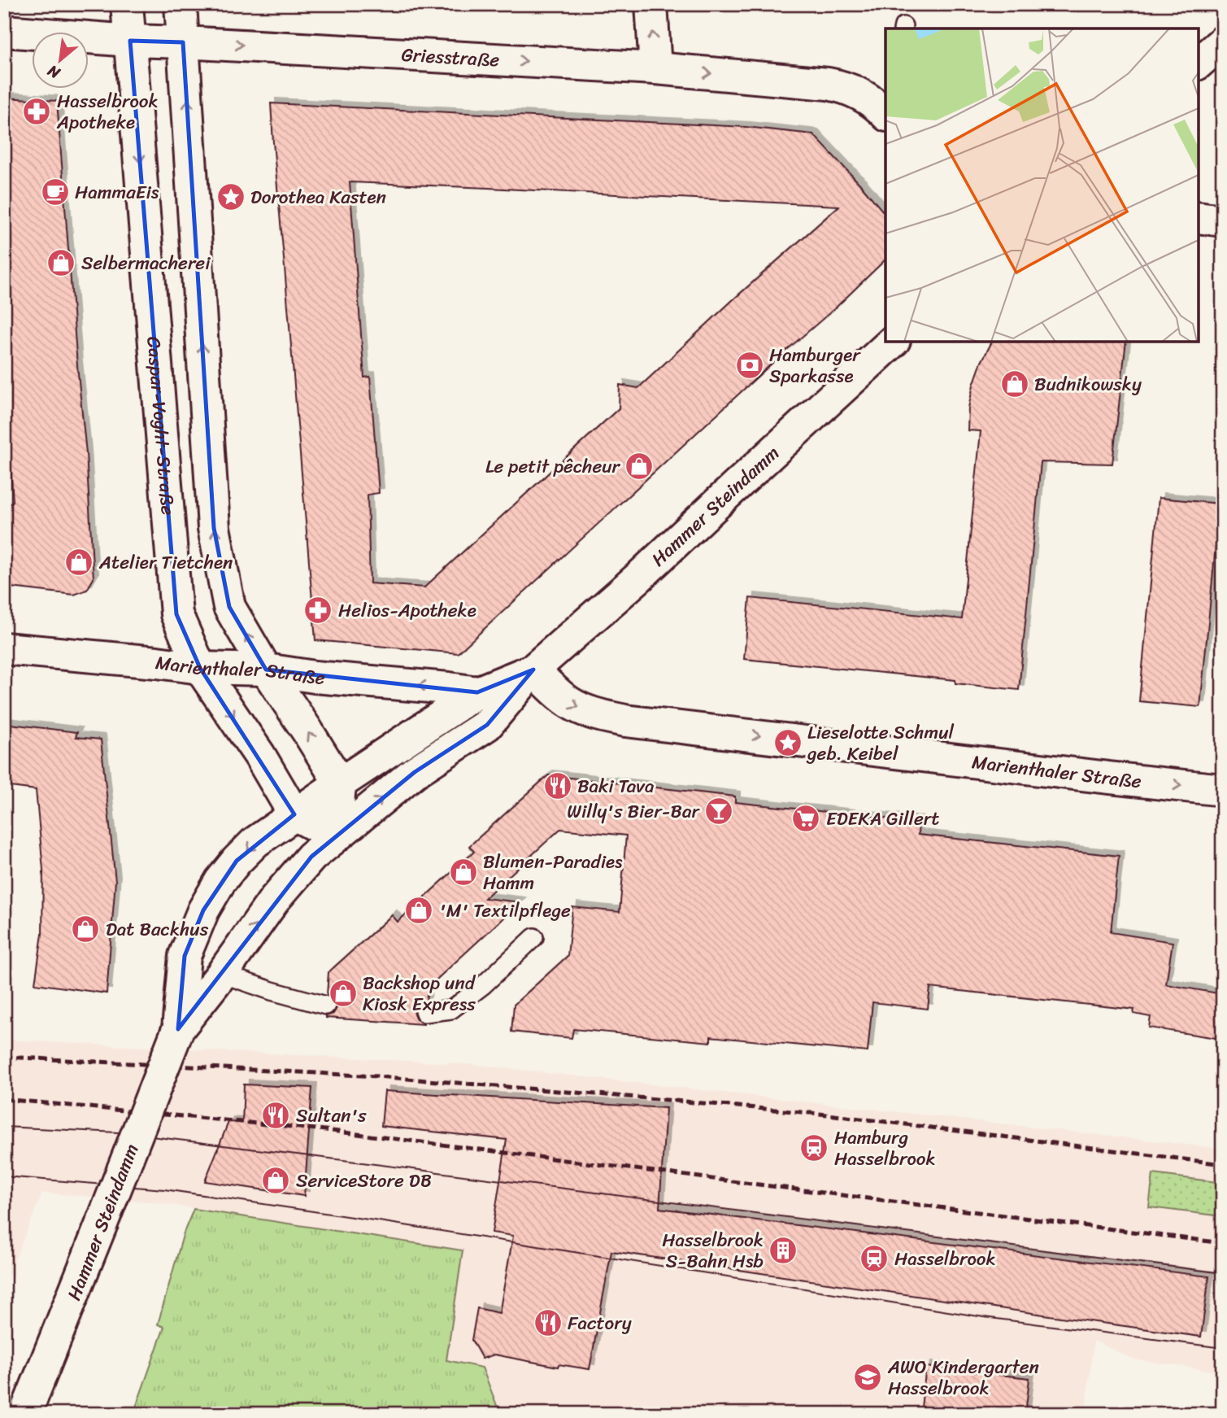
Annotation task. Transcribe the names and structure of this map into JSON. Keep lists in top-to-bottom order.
{
  "streets": {
    "street": [
      "Griesstraße",
      "Caspar-Voght-Straße",
      "Hammer Steindamm",
      "Marienthaler Straße"
    ]
  },
  "crossings": [
    ["Griesstraße", "Caspar-Voght-Straße"],
    ["Caspar-Voght-Straße", "Hammer Steindamm"],
    ["Caspar-Voght-Straße", "Marienthaler Straße"],
    ["Hammer Steindamm", "Marienthaler Straße"]
  ],
  "one_way": ["Griesstraße"],
  "places": {
    "pharmacy": ["Hasselbrook Apotheke", "Helios-Apotheke"],
    "cafe": ["HammaEis"],
    "place": ["Dorothea Kasten", "Lieselotte Schmul geb. Keibel"],
    "shop": [
      "Selbermacherei",
      "Budnikowsky",
      "Le petit pêcheur",
      "Atelier Tietchen",
      "Blumen-Paradies Hamm",
      "'M' Textilpflege",
      "Dat Backhus",
      "Backshop und Kiosk Express",
      "ServiceStore DB"
    ],
    "bank": ["Hamburger Sparkasse"],
    "restaurant": ["Baki Tava", "Sultan's", "Factory"],
    "bar": ["Willy's Bier-Bar"],
    "supermarket": ["EDEKA Gillert"],
    "station": ["Hamburg Hasselbrook", "Hasselbrook"],
    "building": ["Hasselbrook S-Bahn Hsb"],
    "school or university": ["AWO Kindergarten Hasselbrook"]
  },
  "north": "bottom left"
}
